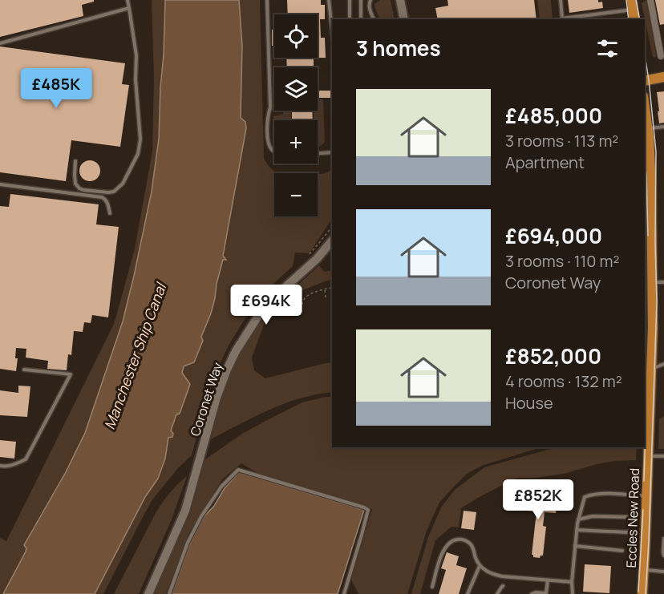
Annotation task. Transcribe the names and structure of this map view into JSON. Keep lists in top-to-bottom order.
{
  "streets": {
    "main road": ["Eccles New Road"],
    "street": ["Coronet Way"]
  },
  "water": ["Manchester Ship Canal"],
  "page": {
    "map_buttons": ["+", "−"],
    "heading": "3 homes",
    "price": ["£485K", "£694K", "£852K"],
    "list": [
      {
        "name": "£485,000",
        "note": "3 rooms · 113 m² · Apartment"
      },
      {
        "name": "£694,000",
        "note": "3 rooms · 110 m² · Coronet Way"
      },
      {
        "name": "£852,000",
        "note": "4 rooms · 132 m² · House"
      }
    ]
  }
}
